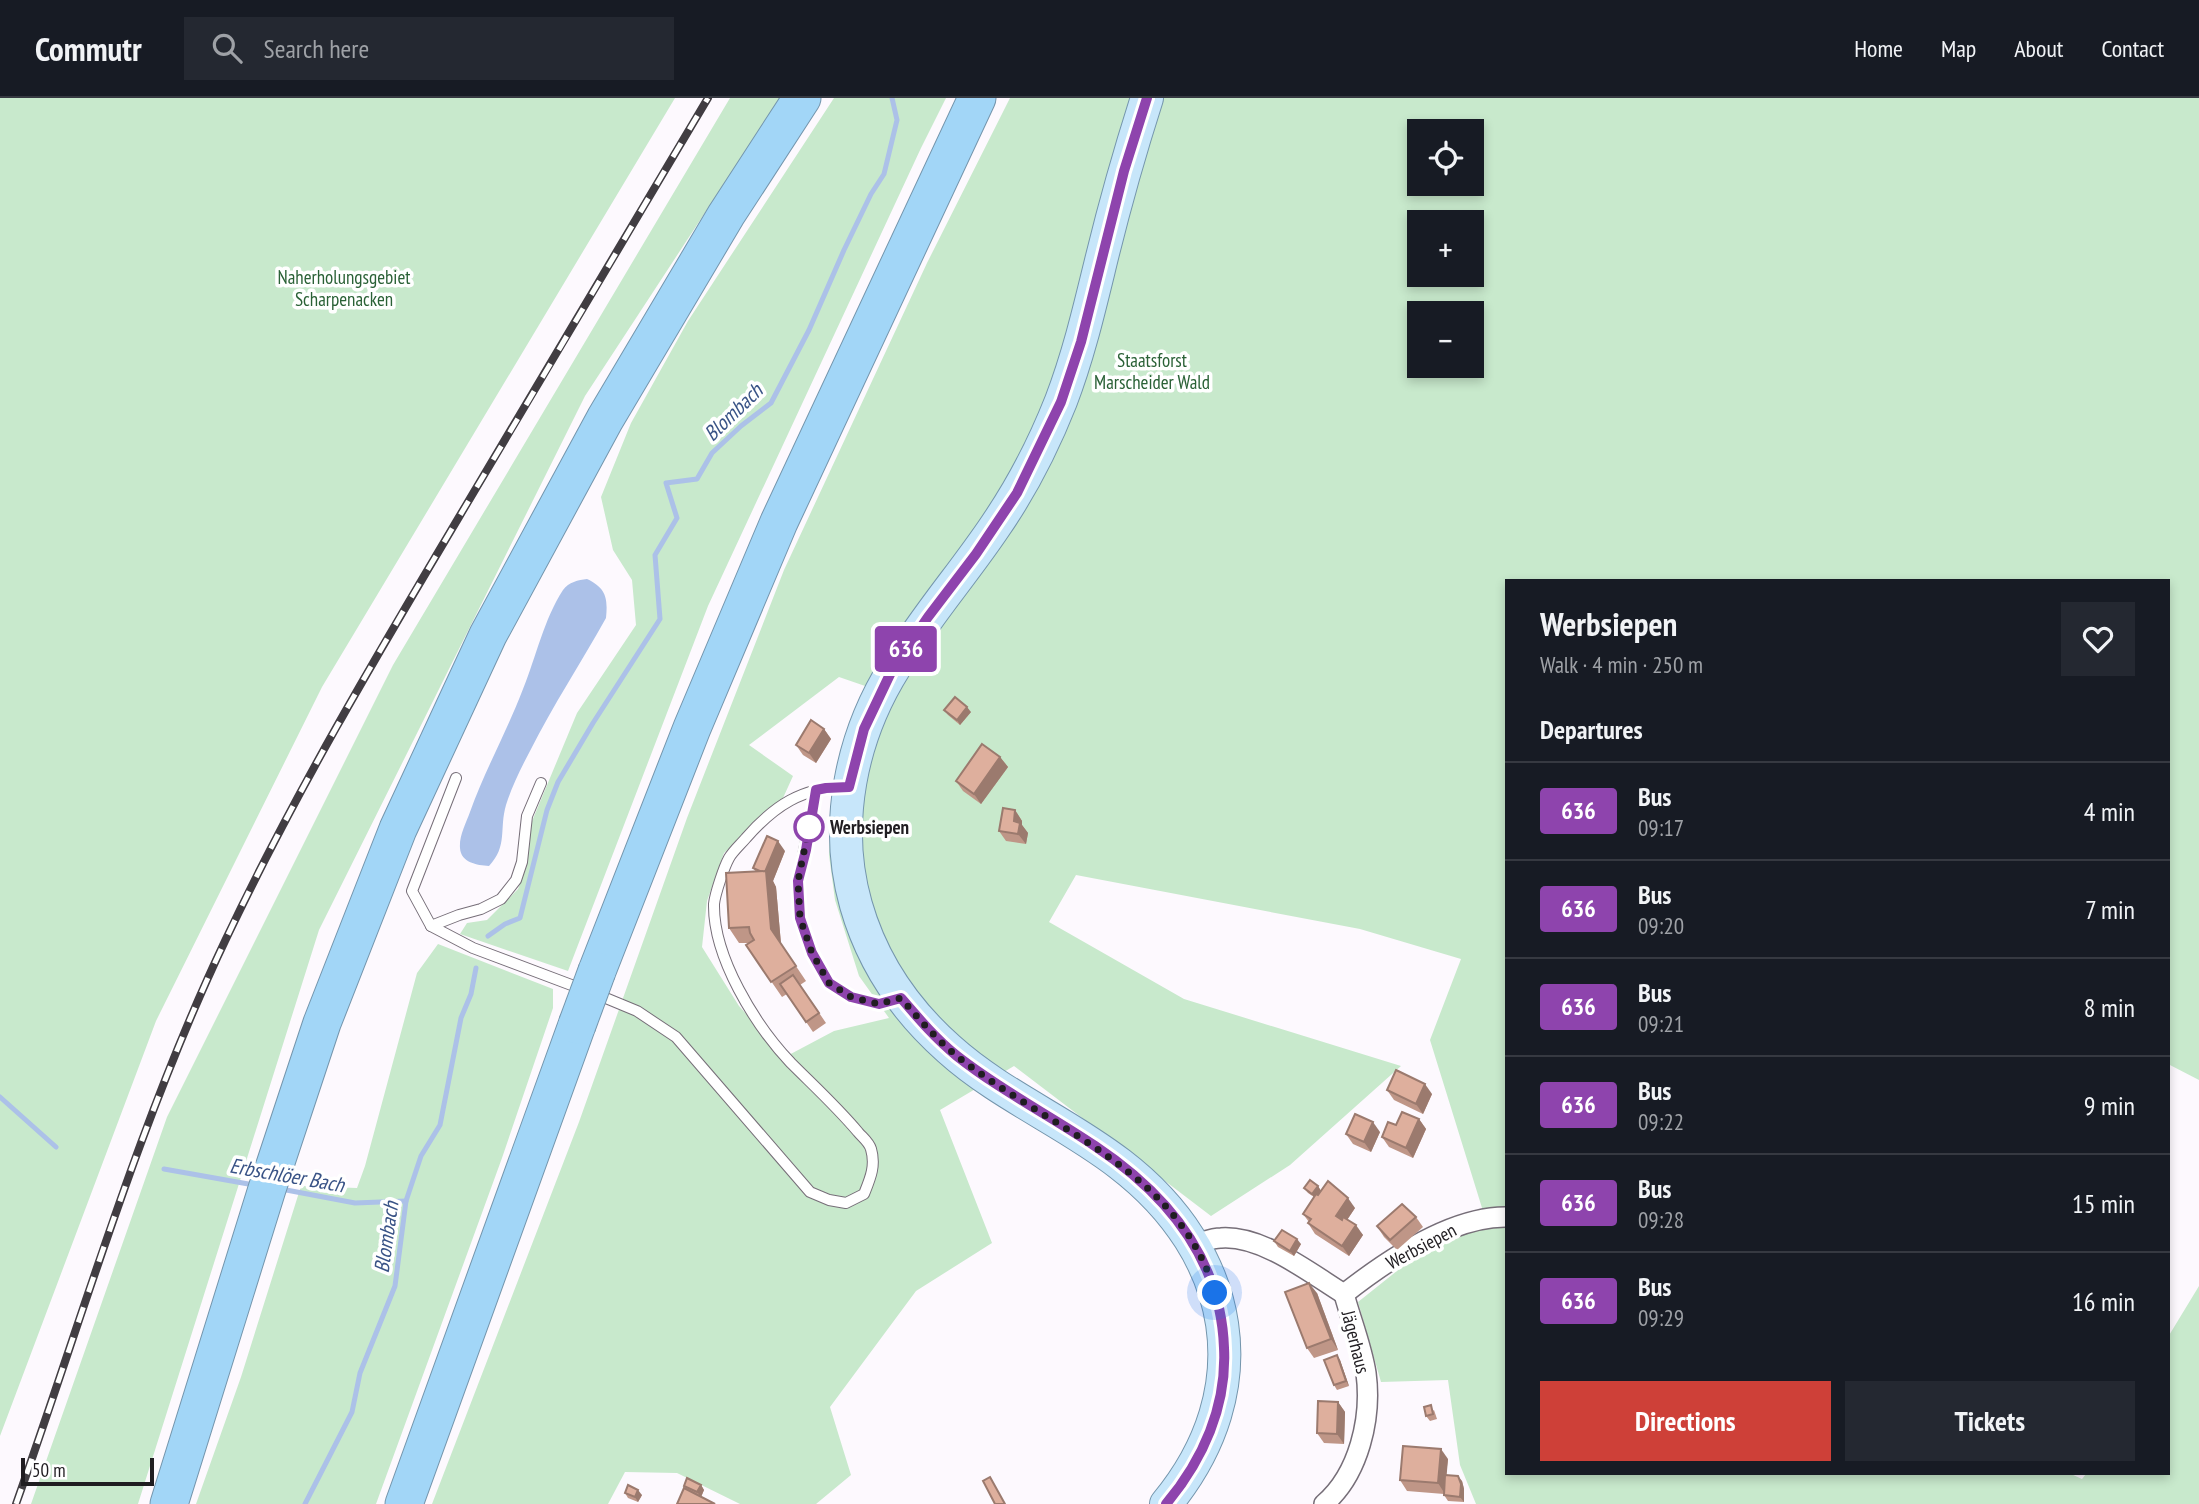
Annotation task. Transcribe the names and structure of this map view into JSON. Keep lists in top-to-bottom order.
{
  "streets": {
    "street": ["Werbsiepen", "Jägerhaus"]
  },
  "crossings": [
    ["Werbsiepen", "Jägerhaus"]
  ],
  "water": ["Blombach", "Erbschlöer Bach"],
  "parks": ["Naherholungsgebiet Scharpenacken", "Staatsforst Marscheider Wald"],
  "places": ["Werbsiepen"],
  "lines": ["bus line 636"],
  "scale_bar": "50 m",
  "page": {
    "header": "Commutr",
    "search": "Search here",
    "nav": [
      "Home",
      "Map",
      "About",
      "Contact"
    ],
    "on_map": "636",
    "map_buttons": ["+", "−"],
    "heading": [
      ["Werbsiepen", "Walk · 4 min · 250 m"],
      "Departures"
    ],
    "list": [
      {
        "mark": "636",
        "name": "Bus",
        "note": "09:17",
        "value": "4 min"
      },
      {
        "mark": "636",
        "name": "Bus",
        "note": "09:20",
        "value": "7 min"
      },
      {
        "mark": "636",
        "name": "Bus",
        "note": "09:21",
        "value": "8 min"
      },
      {
        "mark": "636",
        "name": "Bus",
        "note": "09:22",
        "value": "9 min"
      },
      {
        "mark": "636",
        "name": "Bus",
        "note": "09:28",
        "value": "15 min"
      },
      {
        "mark": "636",
        "name": "Bus",
        "note": "09:29",
        "value": "16 min"
      }
    ],
    "buttons": ["Directions", "Tickets"],
    "scale": "50 m"
  }
}
